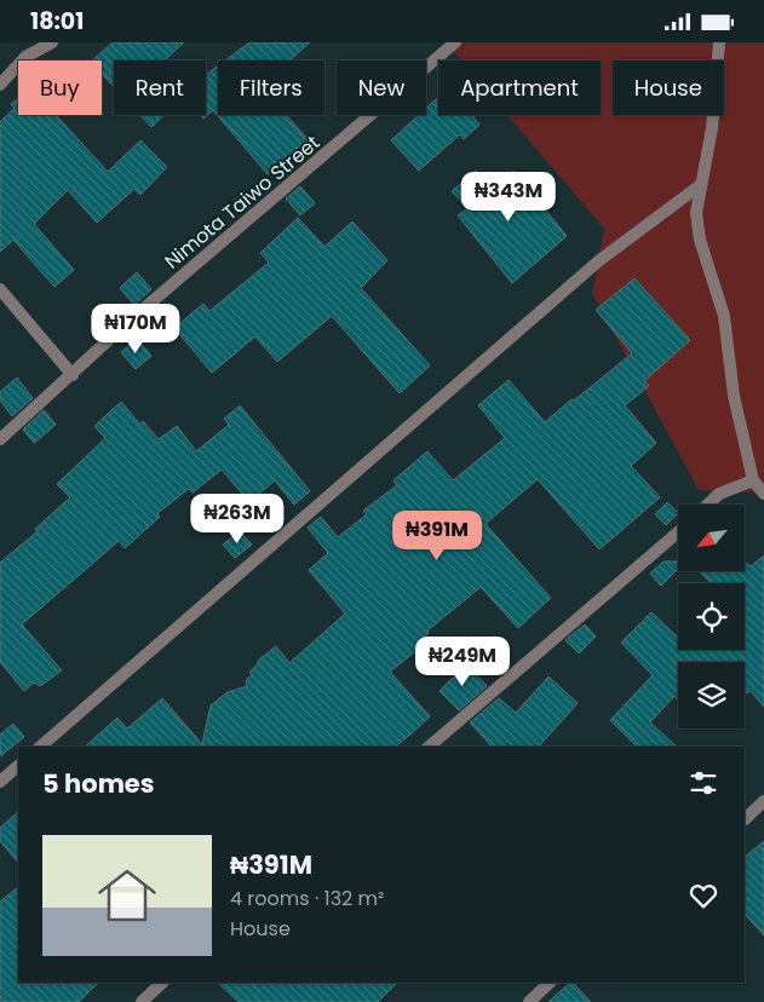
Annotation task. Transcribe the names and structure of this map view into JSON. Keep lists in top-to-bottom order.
{
  "streets": {
    "street": ["Nimota Taiwo Street"]
  },
  "north": "bottom left",
  "page": {
    "status": "18:01",
    "chip": [
      "Buy",
      "Rent",
      "Filters",
      "New",
      "Apartment",
      "House"
    ],
    "price": [
      "₦343M",
      "₦170M",
      "₦263M",
      "₦391M",
      "₦249M"
    ],
    "heading": "5 homes",
    "list": [
      {
        "name": "₦391M",
        "note": "4 rooms · 132 m² · House"
      }
    ]
  }
}
